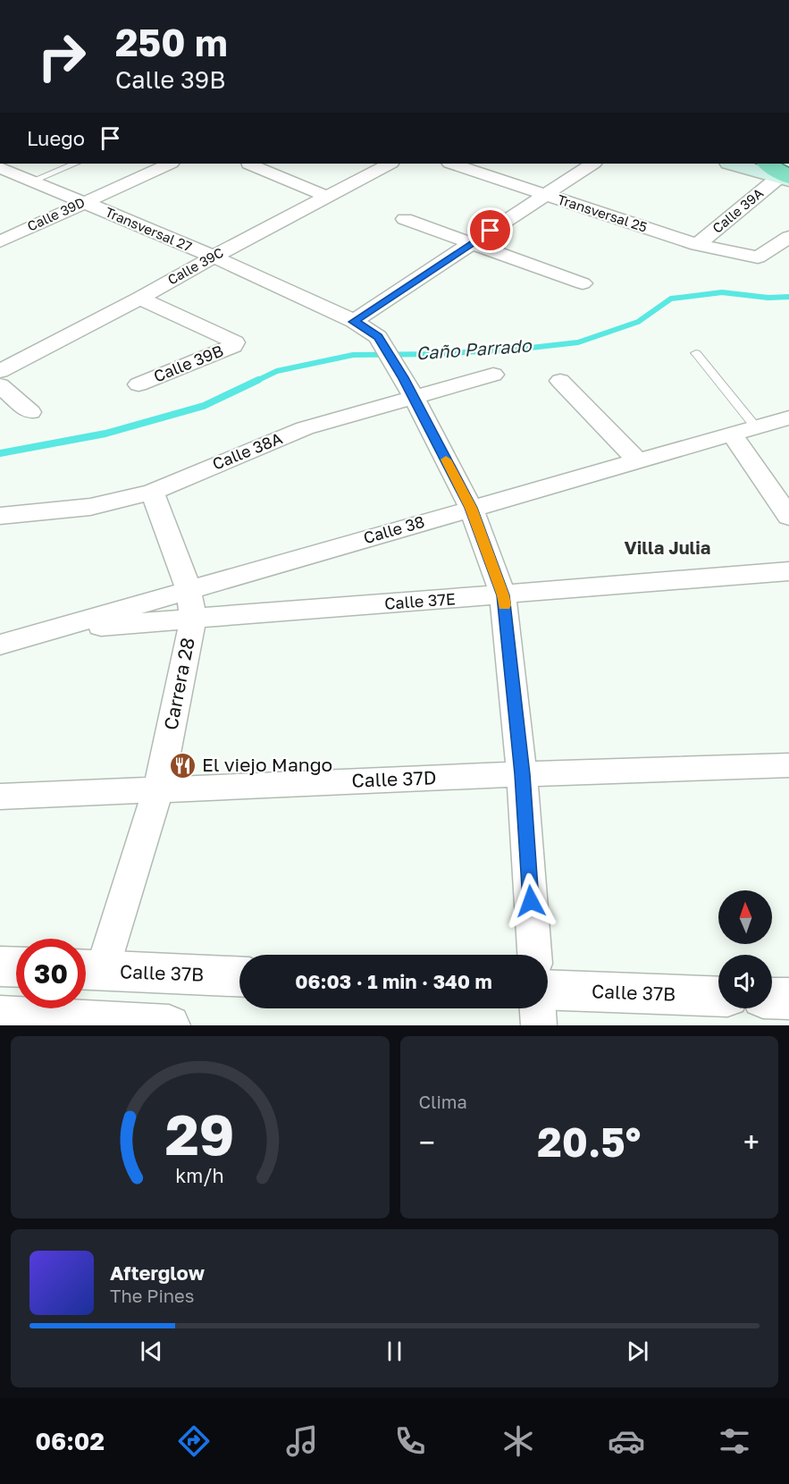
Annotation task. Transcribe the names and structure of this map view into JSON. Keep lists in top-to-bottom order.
{
  "streets": {
    "street": [
      "Calle 39A",
      "Transversal 25",
      "Calle 39D",
      "Transversal 27",
      "Calle 39C",
      "Calle 39B",
      "Calle 38A",
      "Calle 38",
      "Calle 37E",
      "Carrera 28",
      "Calle 37D",
      "Calle 37B"
    ]
  },
  "crossings": [
    ["Calle 39A", "Transversal 25"],
    ["Calle 39D", "Transversal 27"],
    ["Transversal 27", "Calle 39C"],
    ["Transversal 27", "Calle 38A"],
    ["Calle 39C", "Calle 39B"],
    ["Calle 38", "Calle 37E"],
    ["Calle 38", "Carrera 28"],
    ["Calle 37E", "Carrera 28"],
    ["Carrera 28", "Calle 37D"],
    ["Carrera 28", "Calle 37B"]
  ],
  "districts": ["Villa Julia"],
  "water": ["Caño Parrado"],
  "places": {
    "restaurant": ["El viejo Mango"]
  },
  "north": "top",
  "page": {
    "turn": ["250 m", "Calle 39B"],
    "then": "Luego",
    "limit": "30",
    "trip": "06:03 · 1 min · 340 m",
    "tile": "Clima",
    "heat": ["−", "20.5°", "+"],
    "song": ["Afterglow", "The Pines"],
    "tabs": "06:02",
    "gauge": ["29", "km/h"]
  }
}
